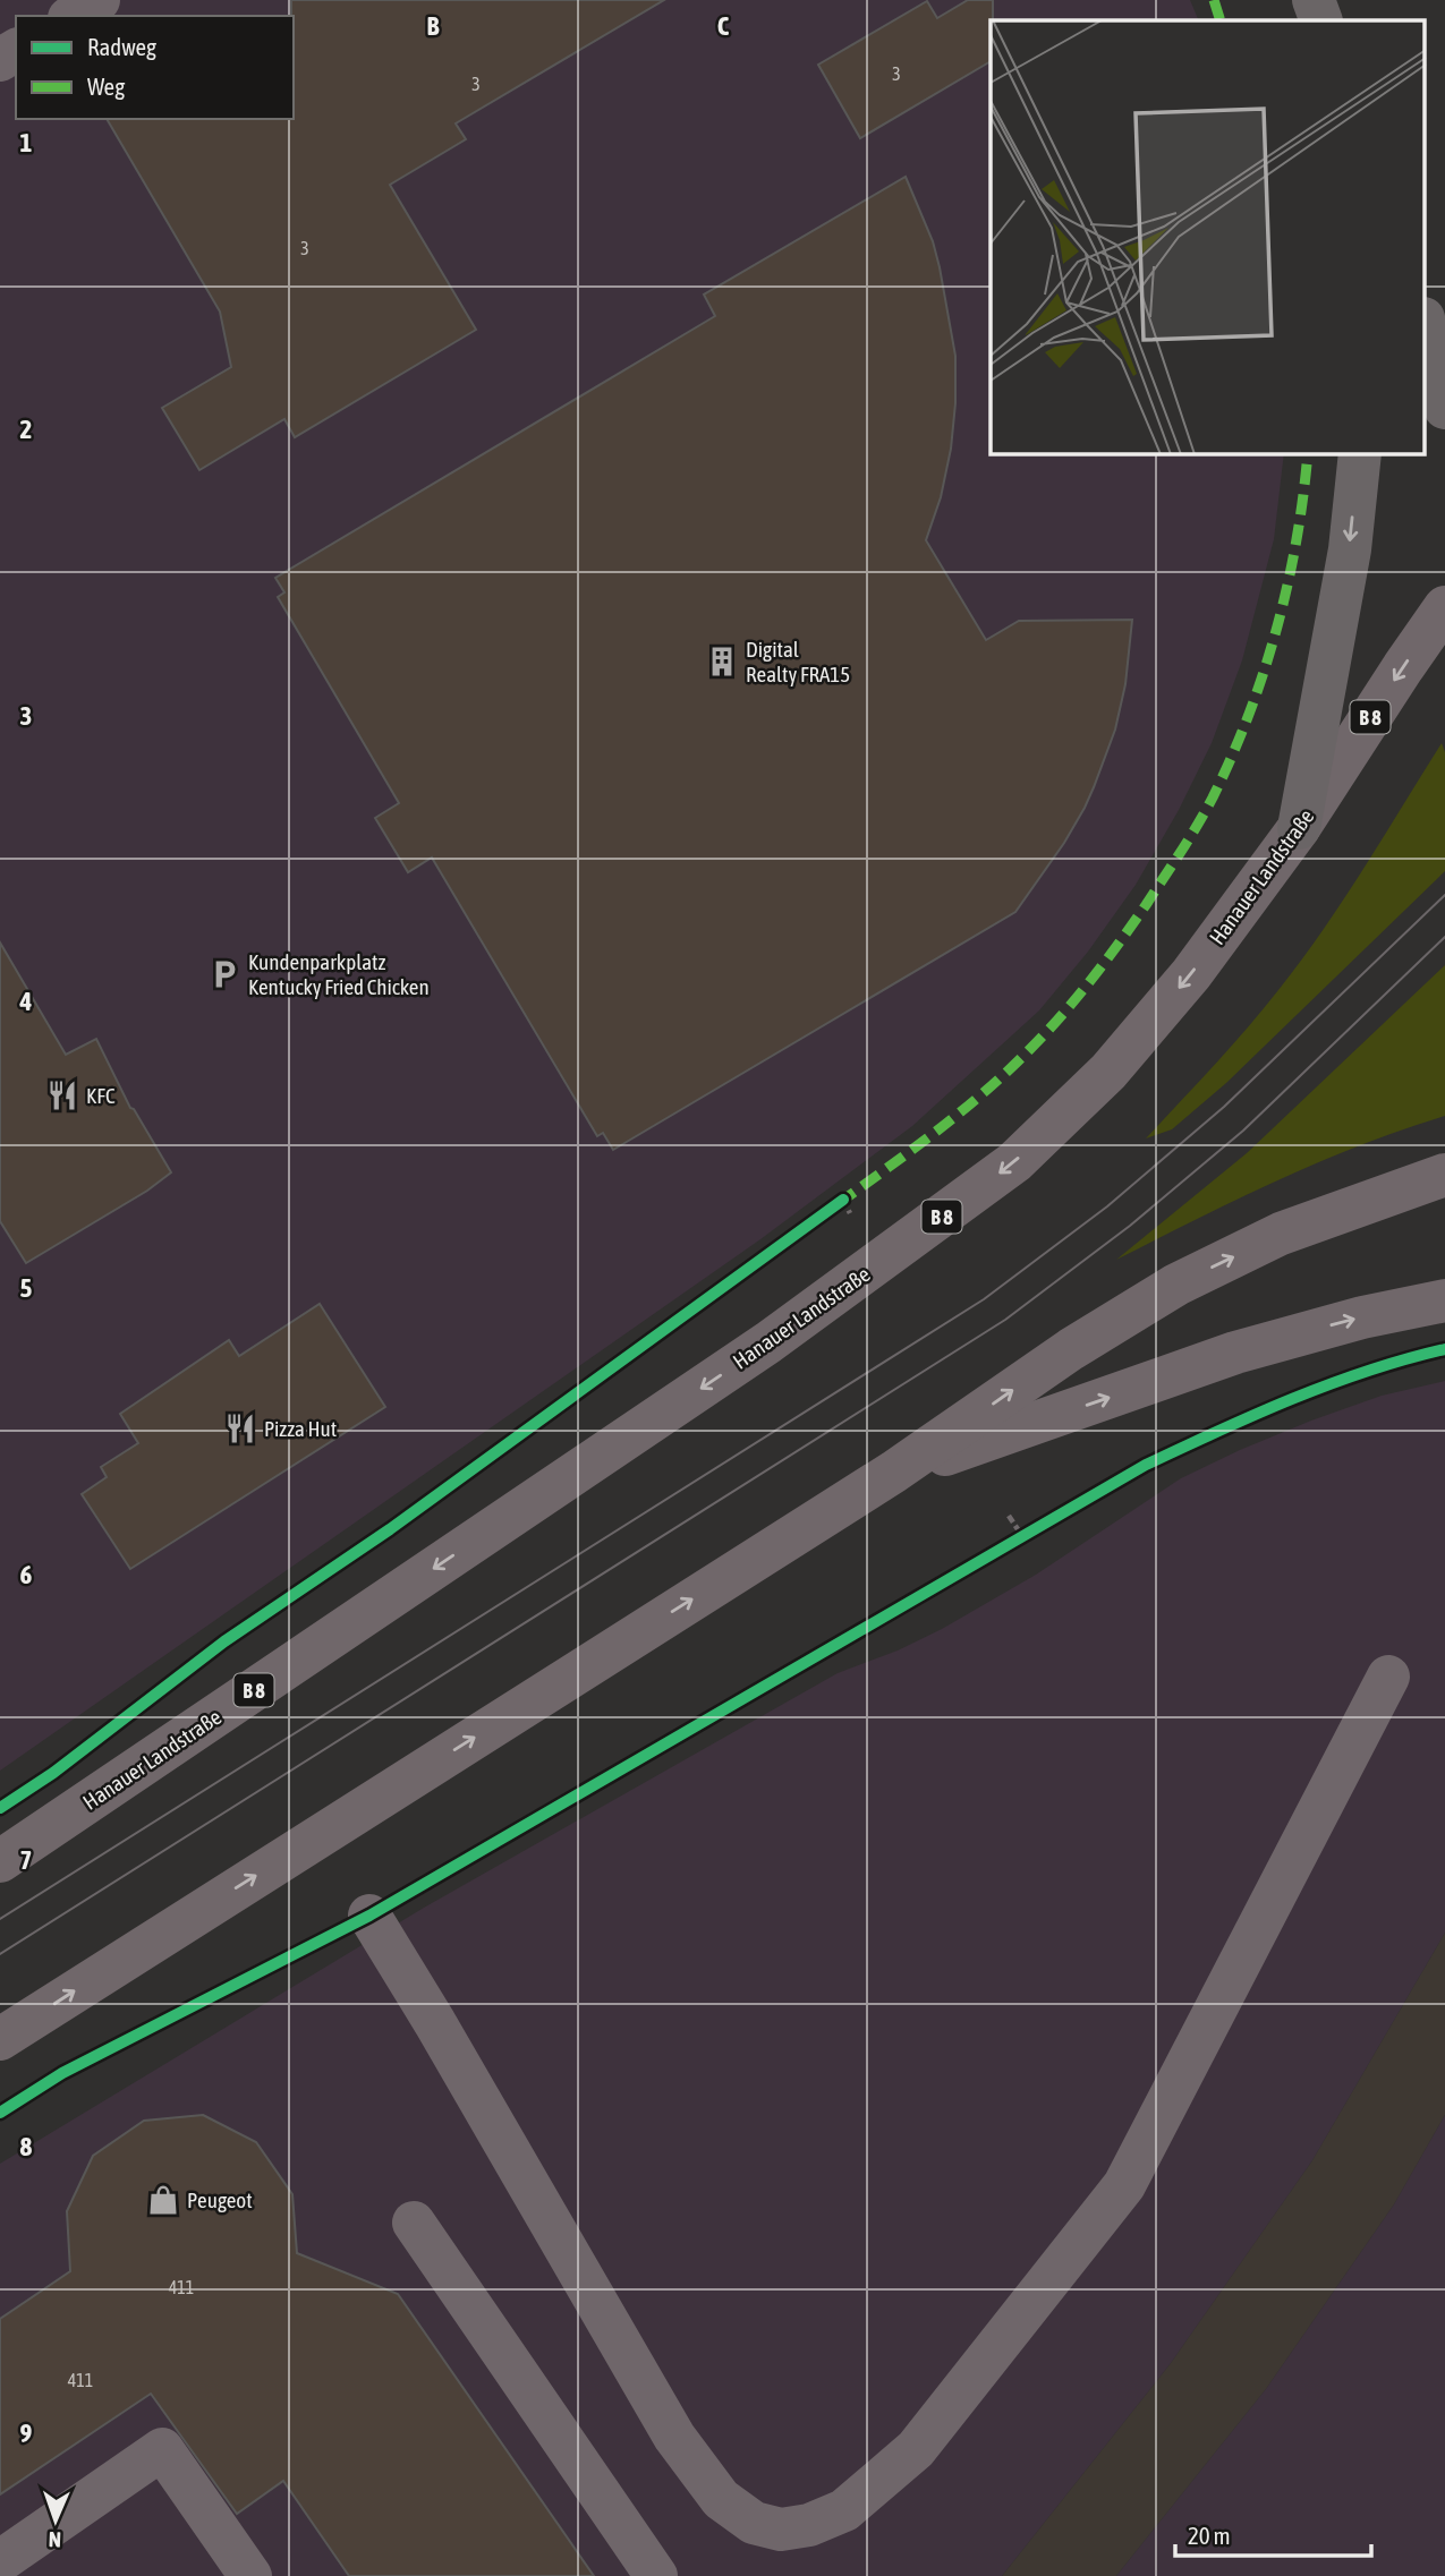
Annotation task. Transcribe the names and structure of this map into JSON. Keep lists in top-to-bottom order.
{
  "streets": {
    "main road": ["B 8", "Hanauer Landstraße"]
  },
  "places": {
    "building": ["Digital Realty FRA15"],
    "parking": ["Kundenparkplatz Kentucky Fried Chicken"],
    "restaurant": ["KFC", "Pizza Hut"],
    "shop": ["Peugeot"]
  },
  "house_numbers": [
    "3",
    "3",
    "3",
    "411",
    "411"
  ],
  "legend": ["Radweg", "Weg"],
  "scale_bar": "20 m",
  "north": "bottom",
  "grid": {
    "columns": ["B", "C"],
    "rows": [
      "1",
      "2",
      "3",
      "4",
      "5",
      "6",
      "7",
      "8",
      "9"
    ]
  }
}
